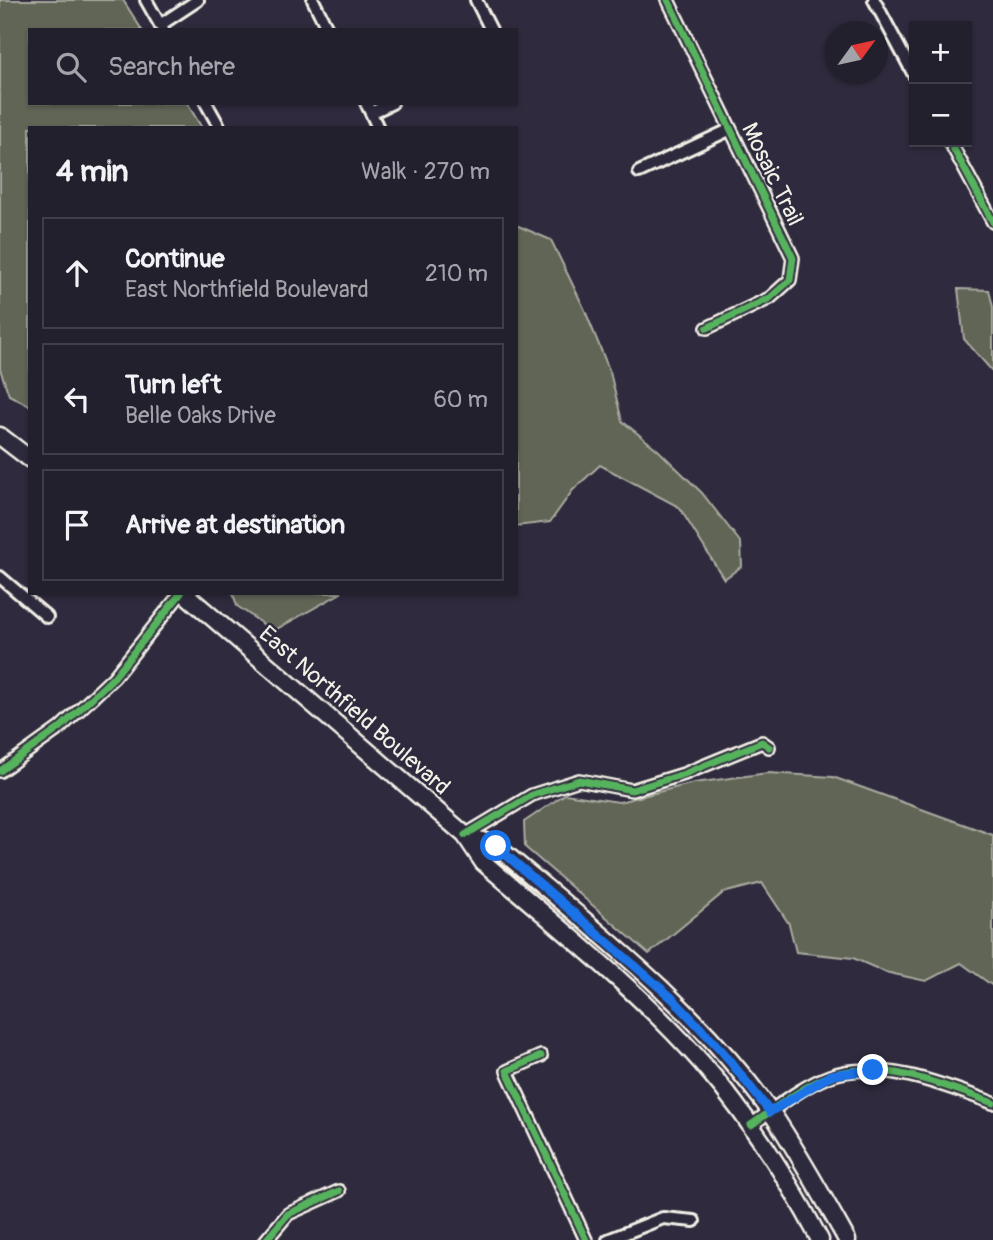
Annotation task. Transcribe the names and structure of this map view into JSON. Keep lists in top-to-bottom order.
{
  "streets": {
    "main road": ["East Northfield Boulevard"],
    "street": ["Mosaic Trail"]
  },
  "north": "top right",
  "page": {
    "map_buttons": ["+", "−"],
    "search": "Search here",
    "heading": ["4 min", "Walk · 270 m"],
    "list": [
      ["Continue", "East Northfield Boulevard", "210 m"],
      ["Turn left", "Belle Oaks Drive", "60 m"],
      "Arrive at destination"
    ]
  }
}
